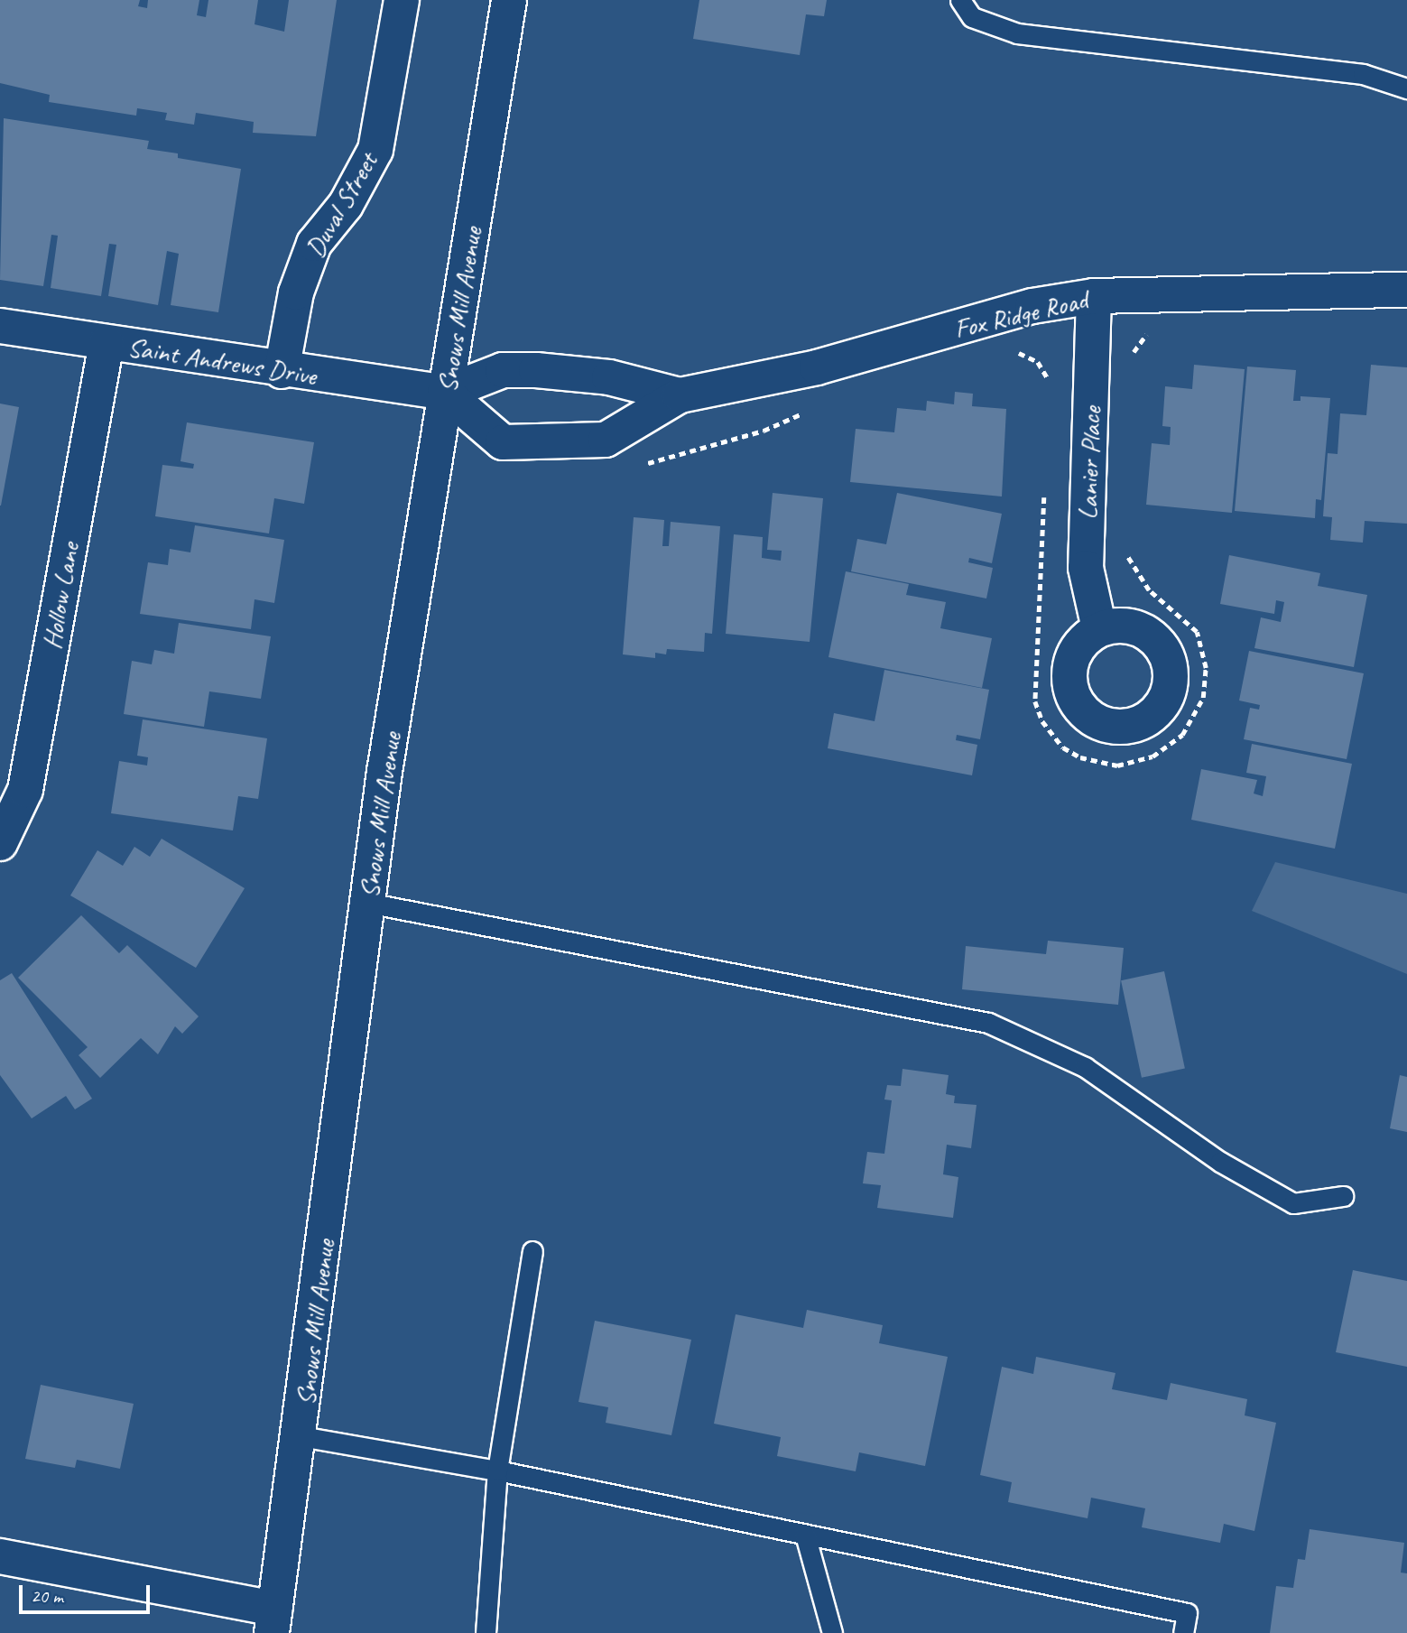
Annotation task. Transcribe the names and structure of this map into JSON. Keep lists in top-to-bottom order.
{
  "streets": {
    "street": [
      "Duval Street",
      "Snows Mill Avenue",
      "Fox Ridge Road",
      "Saint Andrews Drive",
      "Lanier Place",
      "Hollow Lane"
    ]
  },
  "crossings": [
    ["Duval Street", "Saint Andrews Drive"],
    ["Snows Mill Avenue", "Fox Ridge Road"],
    ["Snows Mill Avenue", "Saint Andrews Drive"],
    ["Fox Ridge Road", "Saint Andrews Drive"],
    ["Fox Ridge Road", "Lanier Place"],
    ["Saint Andrews Drive", "Hollow Lane"]
  ],
  "scale_bar": "20 m"
}
